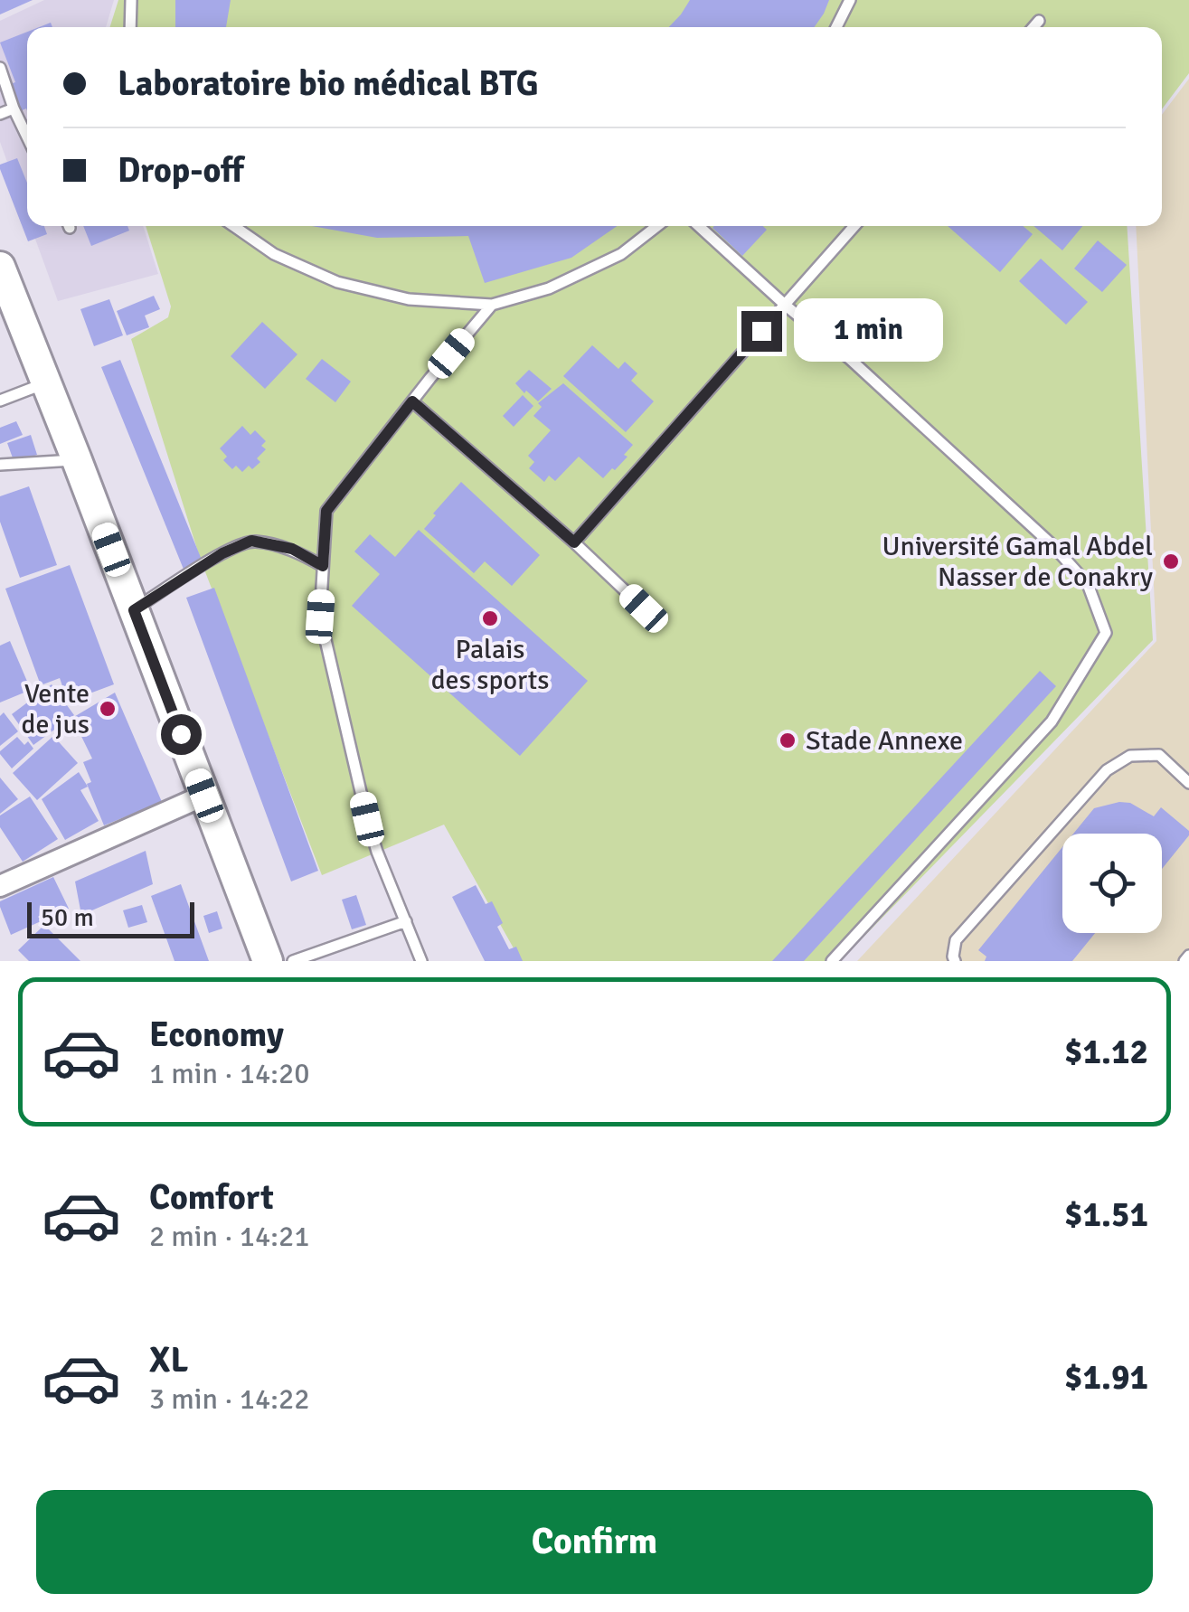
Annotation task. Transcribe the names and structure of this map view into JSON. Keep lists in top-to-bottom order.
{
  "places": [
    "Université Gamal Abdel Nasser de Conakry",
    "Palais des sports",
    "Vente de jus",
    "Stade Annexe"
  ],
  "scale_bar": "50 m",
  "page": {
    "banner": ["Laboratoire bio médical BTG", "Drop-off"],
    "bubble": "1 min",
    "scale": "50 m",
    "list": [
      {
        "name": "Economy",
        "note": "1 min · 14:20",
        "value": "$1.12"
      },
      {
        "name": "Comfort",
        "note": "2 min · 14:21",
        "value": "$1.51"
      },
      {
        "name": "XL",
        "note": "3 min · 14:22",
        "value": "$1.91"
      }
    ],
    "buttons": "Confirm"
  }
}
